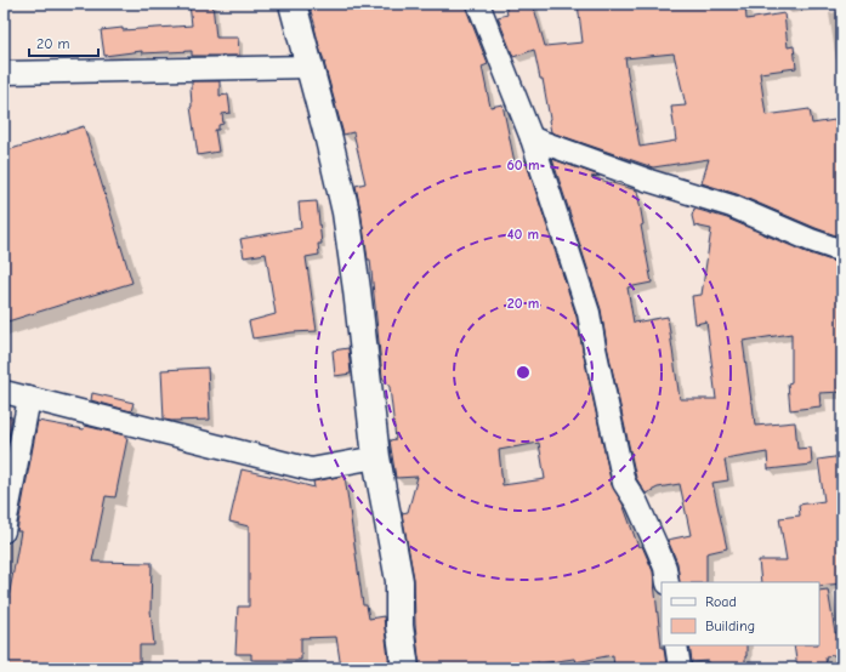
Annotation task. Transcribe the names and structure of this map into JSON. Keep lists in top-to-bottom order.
{
  "legend": ["Road", "Building"],
  "scale_bar": "20 m",
  "rings": ["60 m", "40 m", "20 m"]
}
